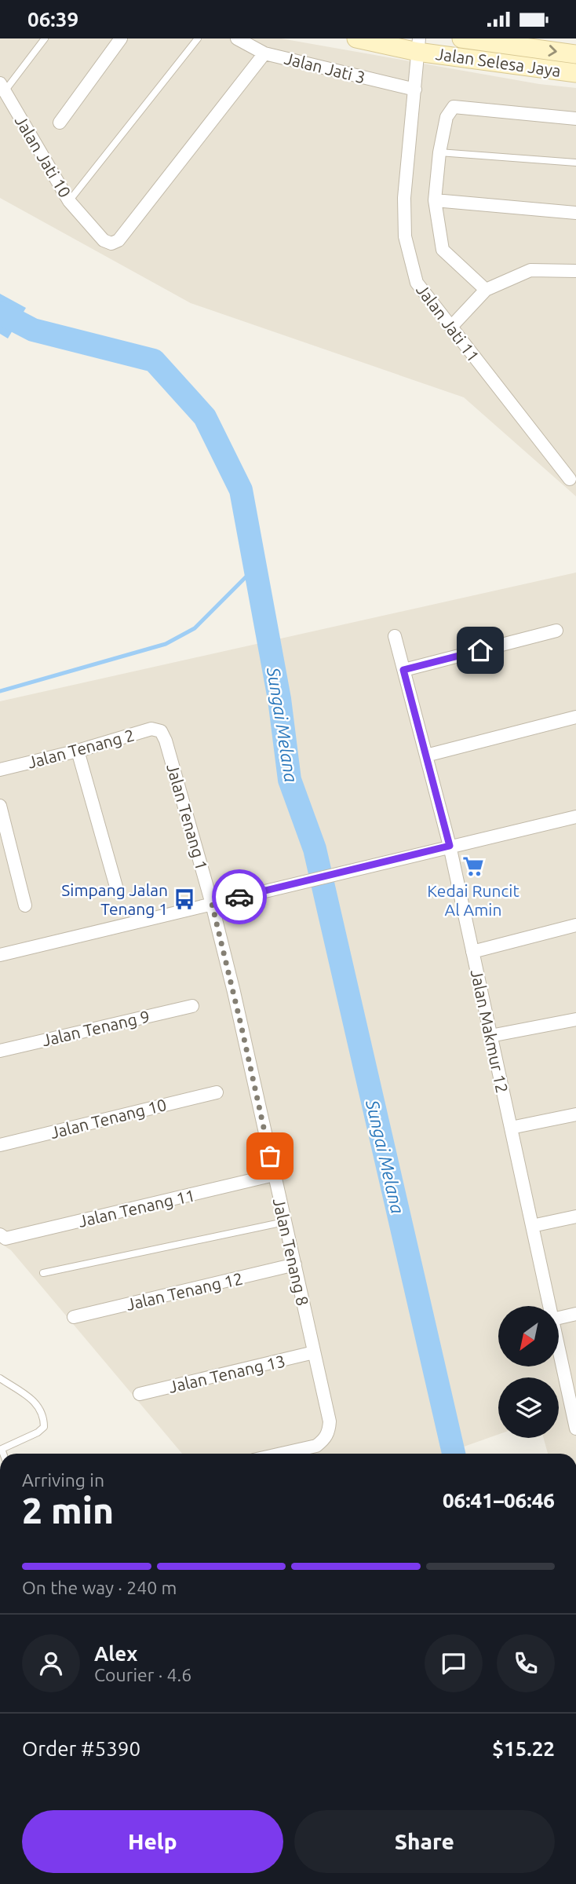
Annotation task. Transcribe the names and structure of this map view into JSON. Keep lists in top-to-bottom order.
{
  "streets": {
    "main road": ["Jalan Selesa Jaya"],
    "street": [
      "Jalan Jati 3",
      "Jalan Jati 10",
      "Jalan Jati 11",
      "Jalan Tenang 2",
      "Jalan Tenang 1",
      "Jalan Tenang 9",
      "Jalan Makmur 12",
      "Jalan Tenang 10",
      "Jalan Tenang 11",
      "Jalan Tenang 8",
      "Jalan Tenang 12",
      "Jalan Tenang 13"
    ]
  },
  "crossings": [
    ["Jalan Selesa Jaya", "Jalan Jati 11"],
    ["Jalan Jati 3", "Jalan Jati 10"],
    ["Jalan Jati 3", "Jalan Jati 11"],
    ["Jalan Tenang 2", "Jalan Tenang 1"],
    ["Jalan Tenang 1", "Jalan Tenang 8"],
    ["Jalan Tenang 11", "Jalan Tenang 8"],
    ["Jalan Tenang 8", "Jalan Tenang 12"],
    ["Jalan Tenang 8", "Jalan Tenang 13"]
  ],
  "water": ["Sungai Melana"],
  "places": {
    "supermarket": ["Kedai Runcit Al Amin"],
    "bus stop": ["Simpang Jalan Tenang 1"]
  },
  "north": "bottom left",
  "page": {
    "status": "06:39",
    "heading": ["2 min", "Arriving in", "06:41–06:46"],
    "panel": [
      "Alex",
      "Courier · 4.6",
      "Order #5390",
      "$15.22"
    ],
    "bar": "On the way · 240 m",
    "buttons": ["Help", "Share"]
  }
}
